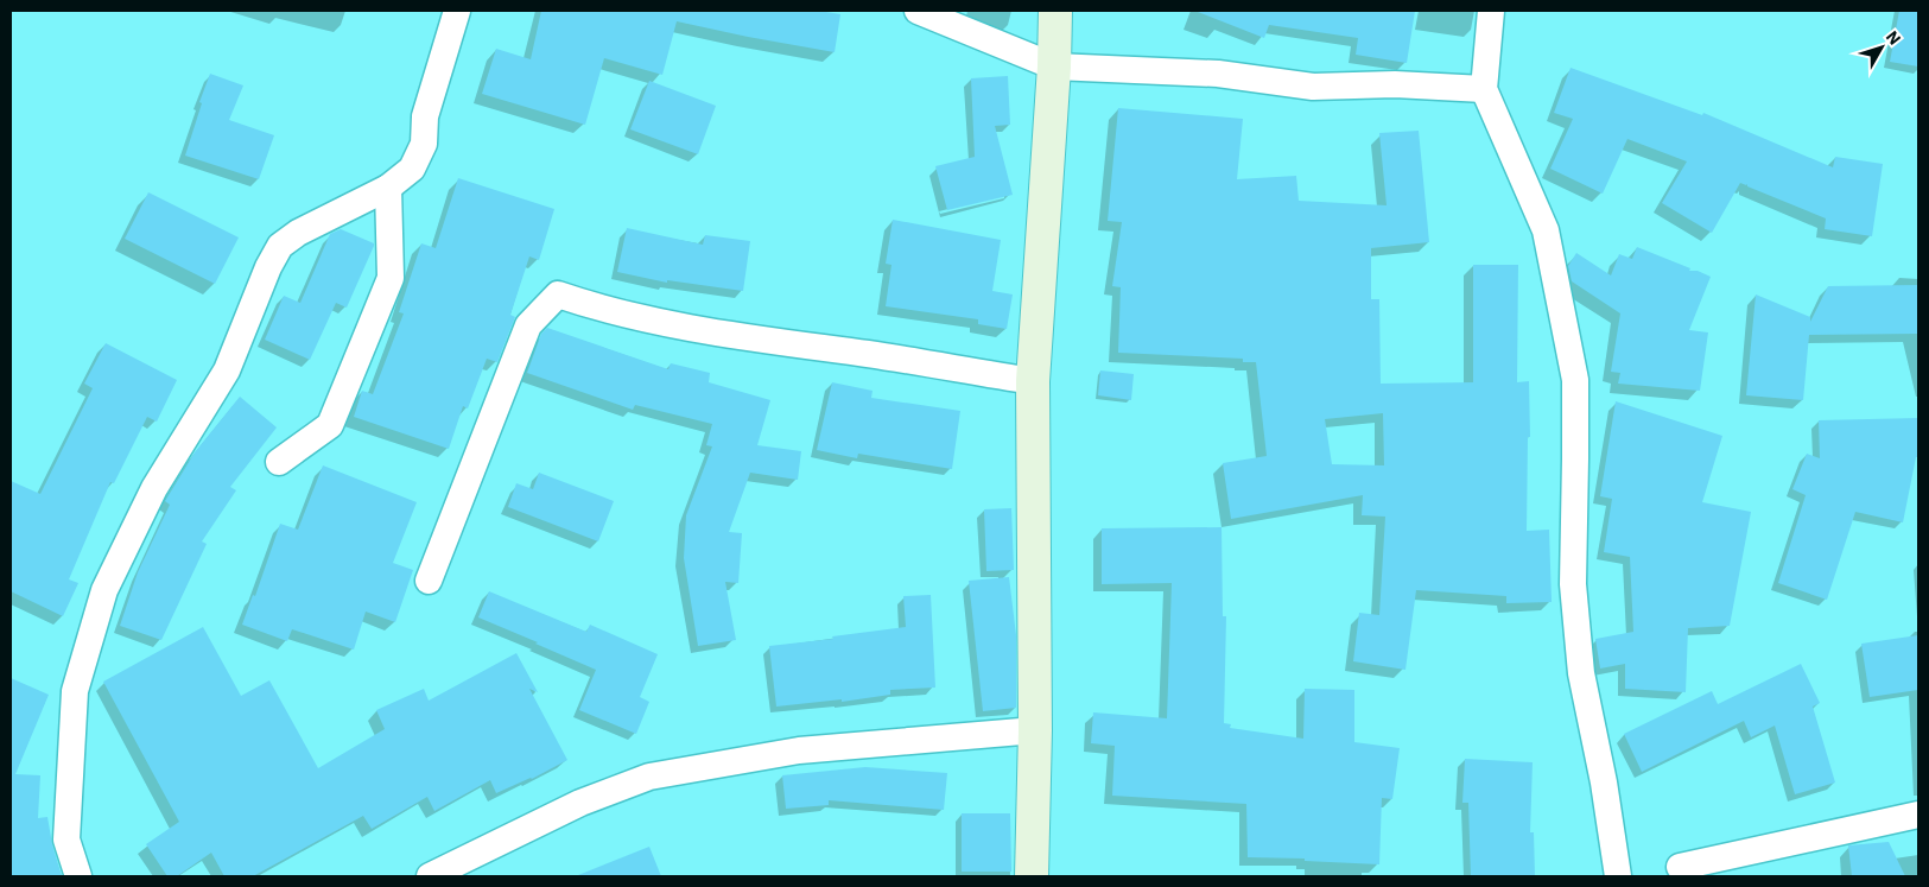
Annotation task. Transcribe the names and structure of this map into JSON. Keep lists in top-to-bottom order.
{
  "north": "top right"
}
